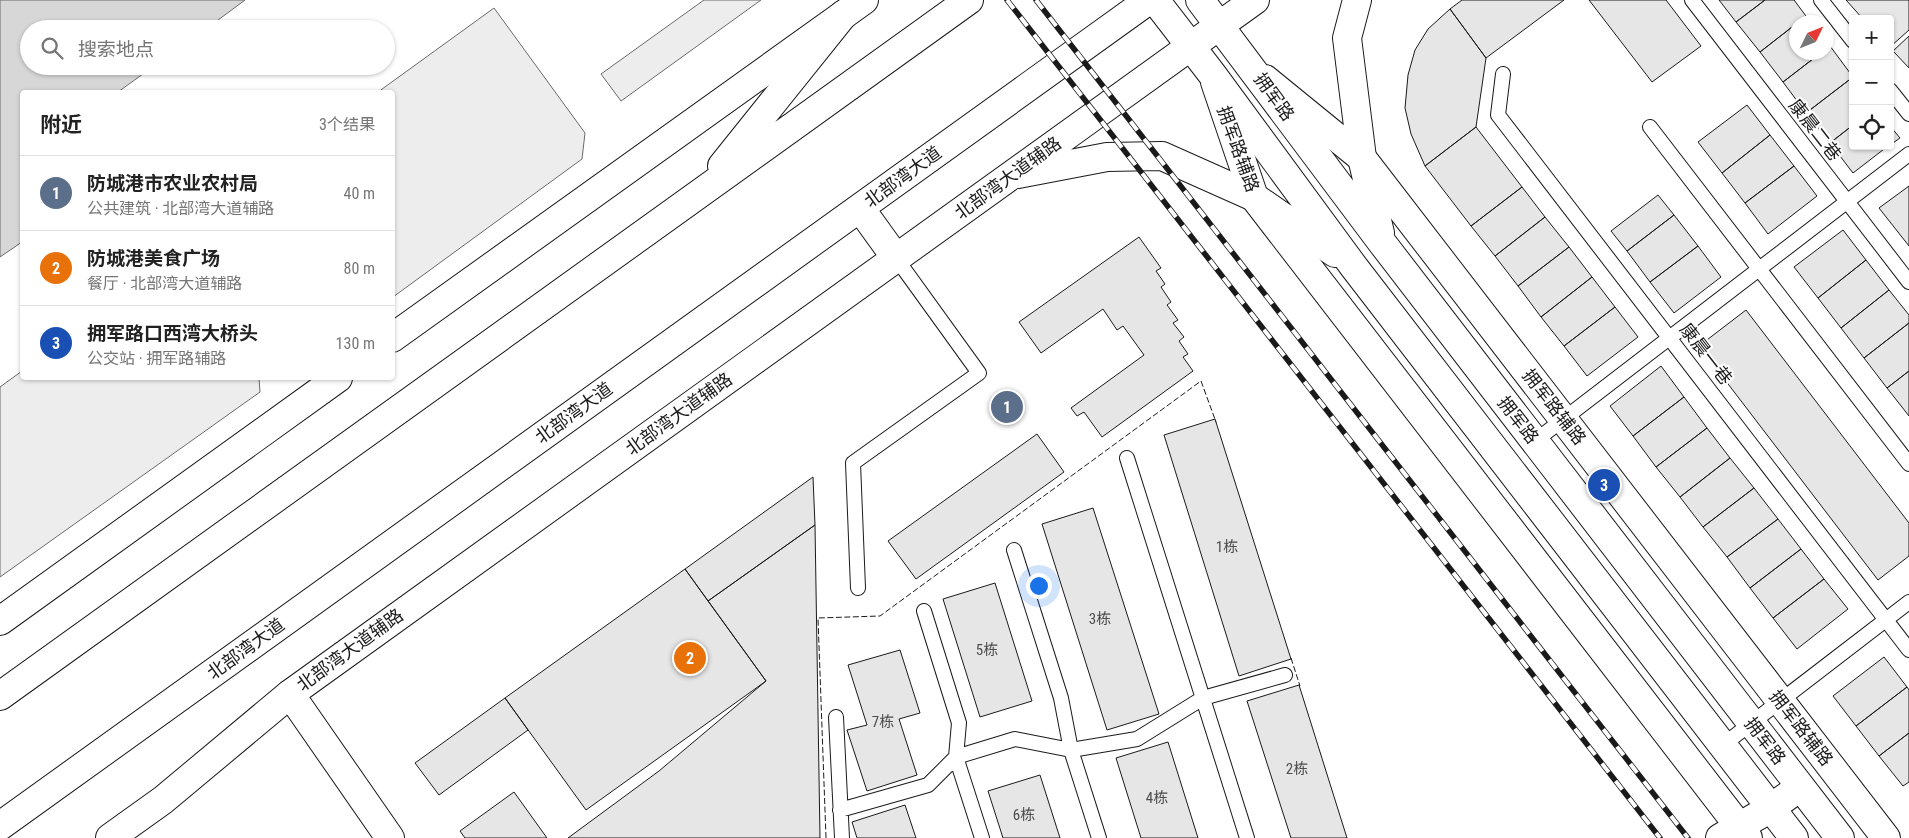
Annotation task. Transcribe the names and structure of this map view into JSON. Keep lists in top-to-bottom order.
{
  "streets": {
    "main road": [
      "拥军路",
      "拥军路辅路",
      "北部湾大道",
      "北部湾大道辅路"
    ],
    "lane": ["康晨二巷", "康晨一巷"]
  },
  "crossings": [
    ["拥军路", "拥军路辅路"],
    ["拥军路", "北部湾大道辅路"]
  ],
  "house_numbers": [
    "1栋",
    "3栋",
    "5栋",
    "7栋",
    "2栋",
    "4栋",
    "6栋"
  ],
  "north": "top right",
  "page": {
    "map_buttons": ["+", "−"],
    "search": "搜索地点",
    "heading": ["附近", "3个结果"],
    "list": [
      {
        "mark": "1",
        "name": "防城港市农业农村局",
        "note": "公共建筑 · 北部湾大道辅路",
        "value": "40 m"
      },
      {
        "mark": "2",
        "name": "防城港美食广场",
        "note": "餐厅 · 北部湾大道辅路",
        "value": "80 m"
      },
      {
        "mark": "3",
        "name": "拥军路口西湾大桥头",
        "note": "公交站 · 拥军路辅路",
        "value": "130 m"
      }
    ],
    "pins": ["1", "3", "2"]
  }
}
